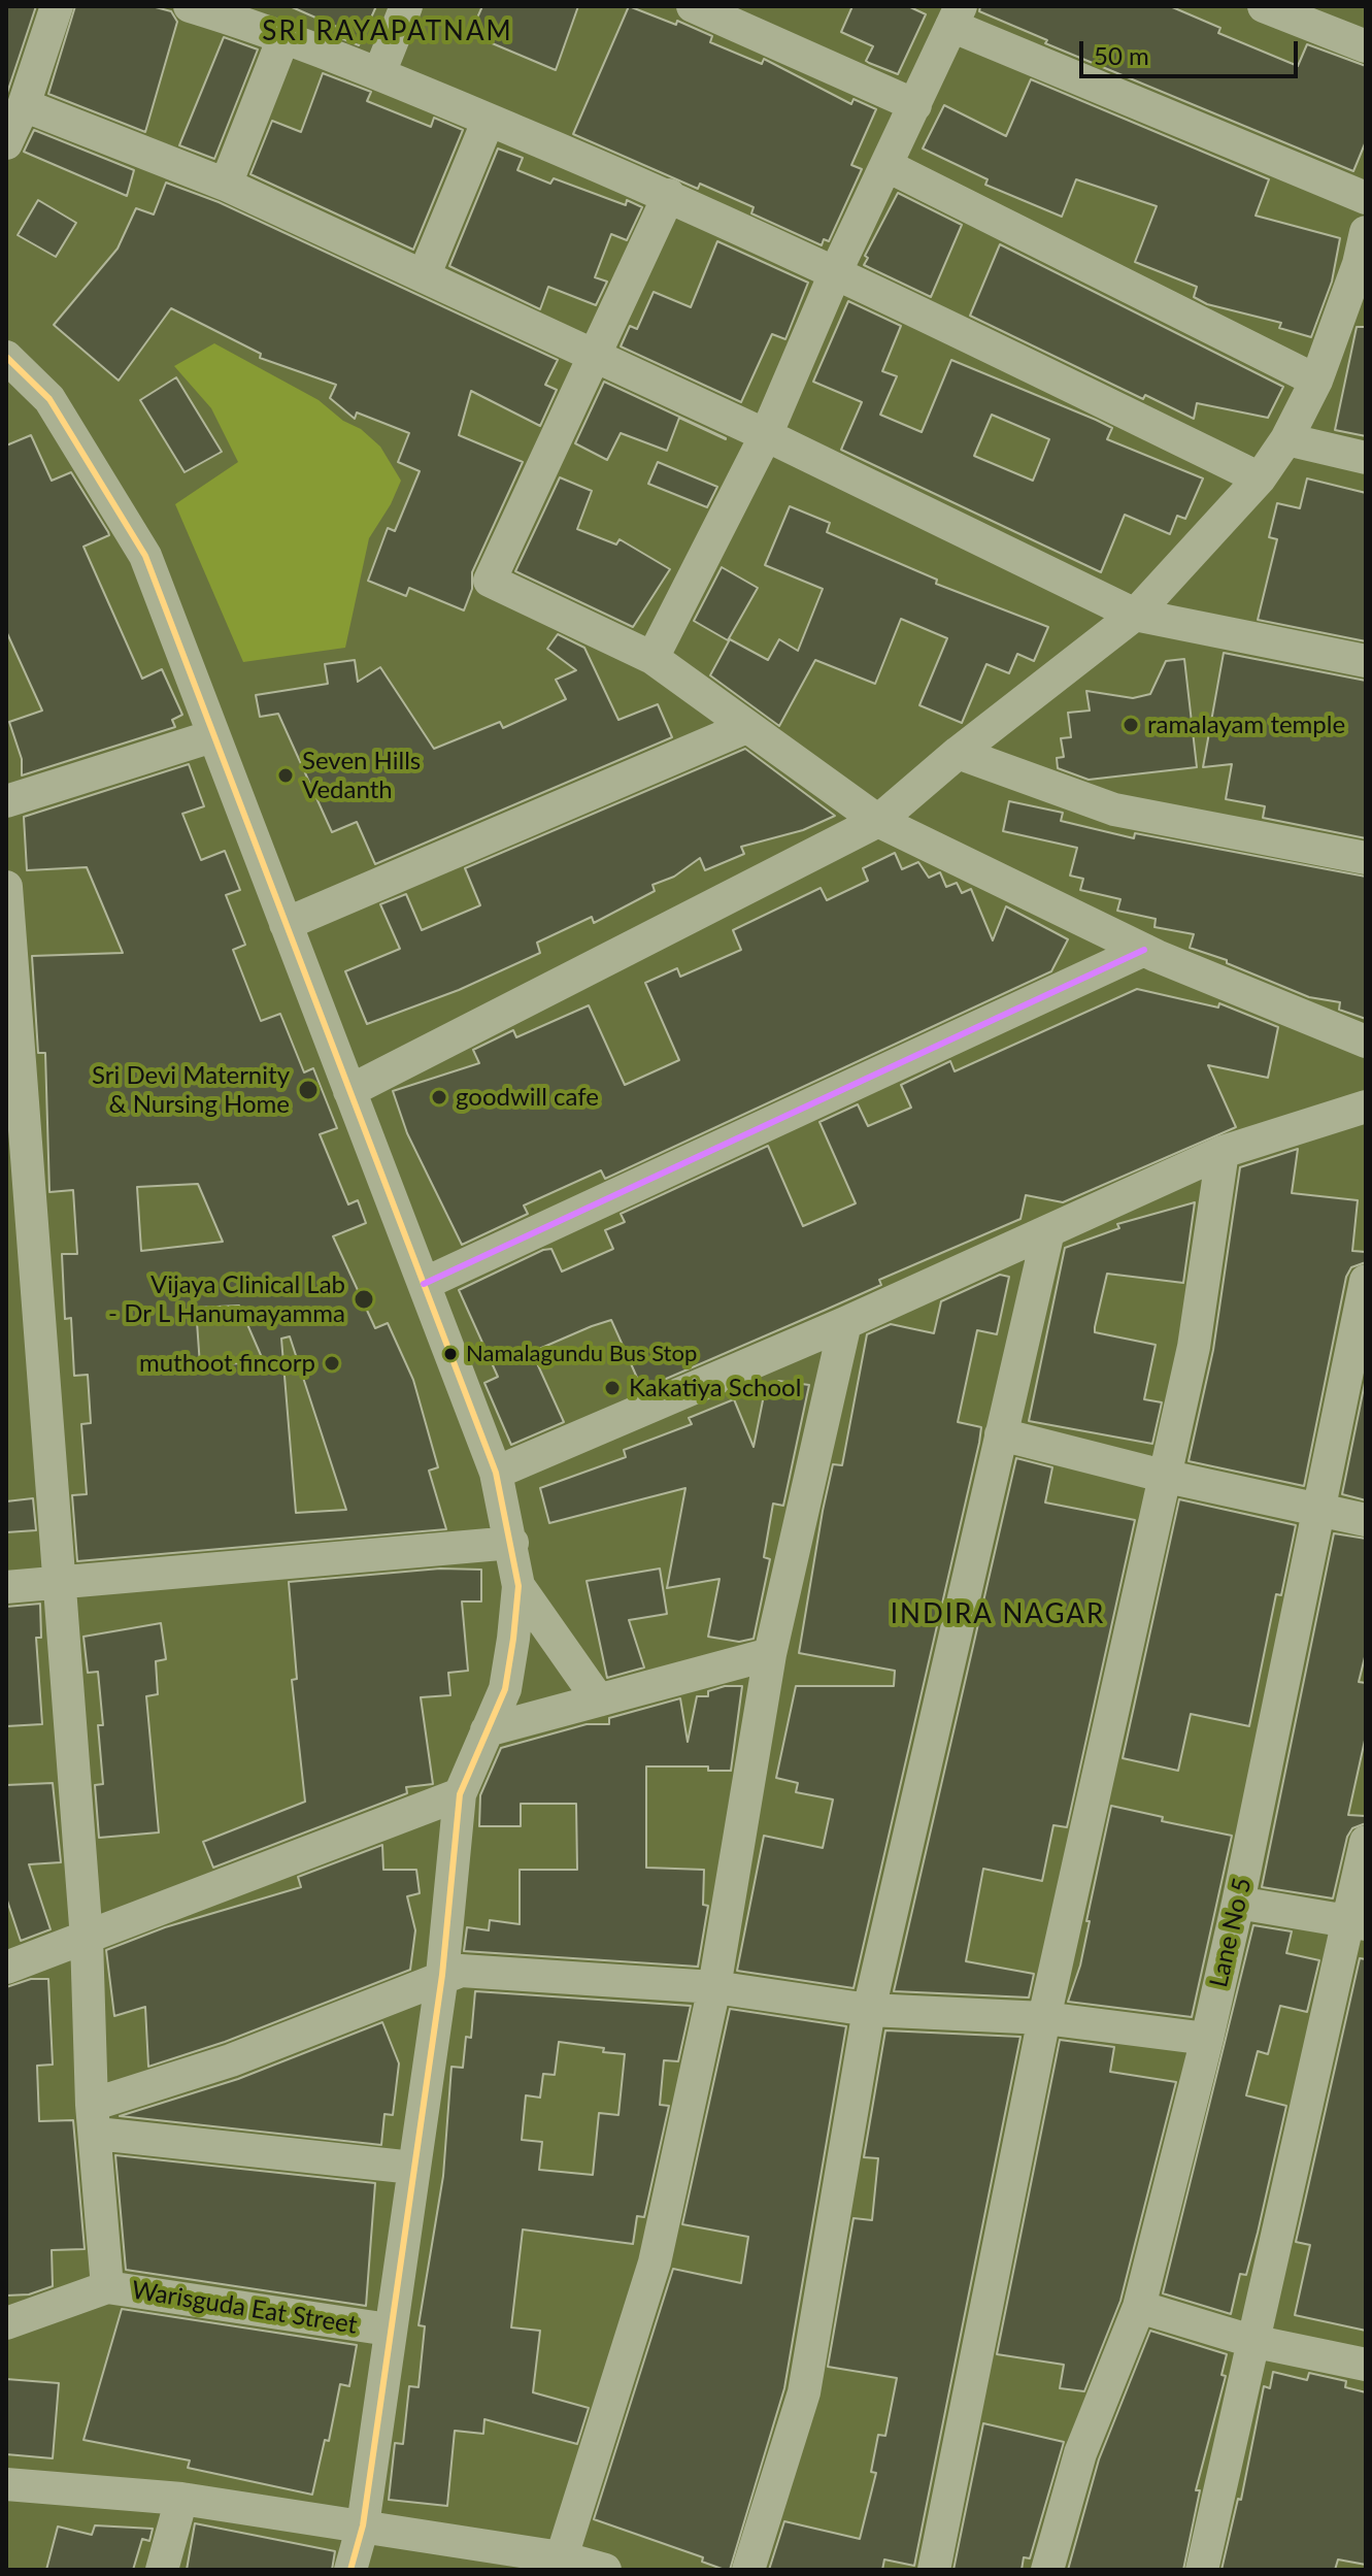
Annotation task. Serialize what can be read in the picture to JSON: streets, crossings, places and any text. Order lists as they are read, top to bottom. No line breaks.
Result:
{"streets":{"street":["Lane No 5","Warisguda Eat Street"]},"districts":["SRI RAYAPATNAM","INDIRA NAGAR"],"places":["ramalayam temple","Seven Hills Vedanth","Sri Devi Maternity & Nursing Home","goodwill cafe","Vijaya Clinical Lab - Dr L Hanumayamma","Namalagundu Bus Stop","muthoot fincorp","Kakatiya School"],"scale_bar":"50 m"}
